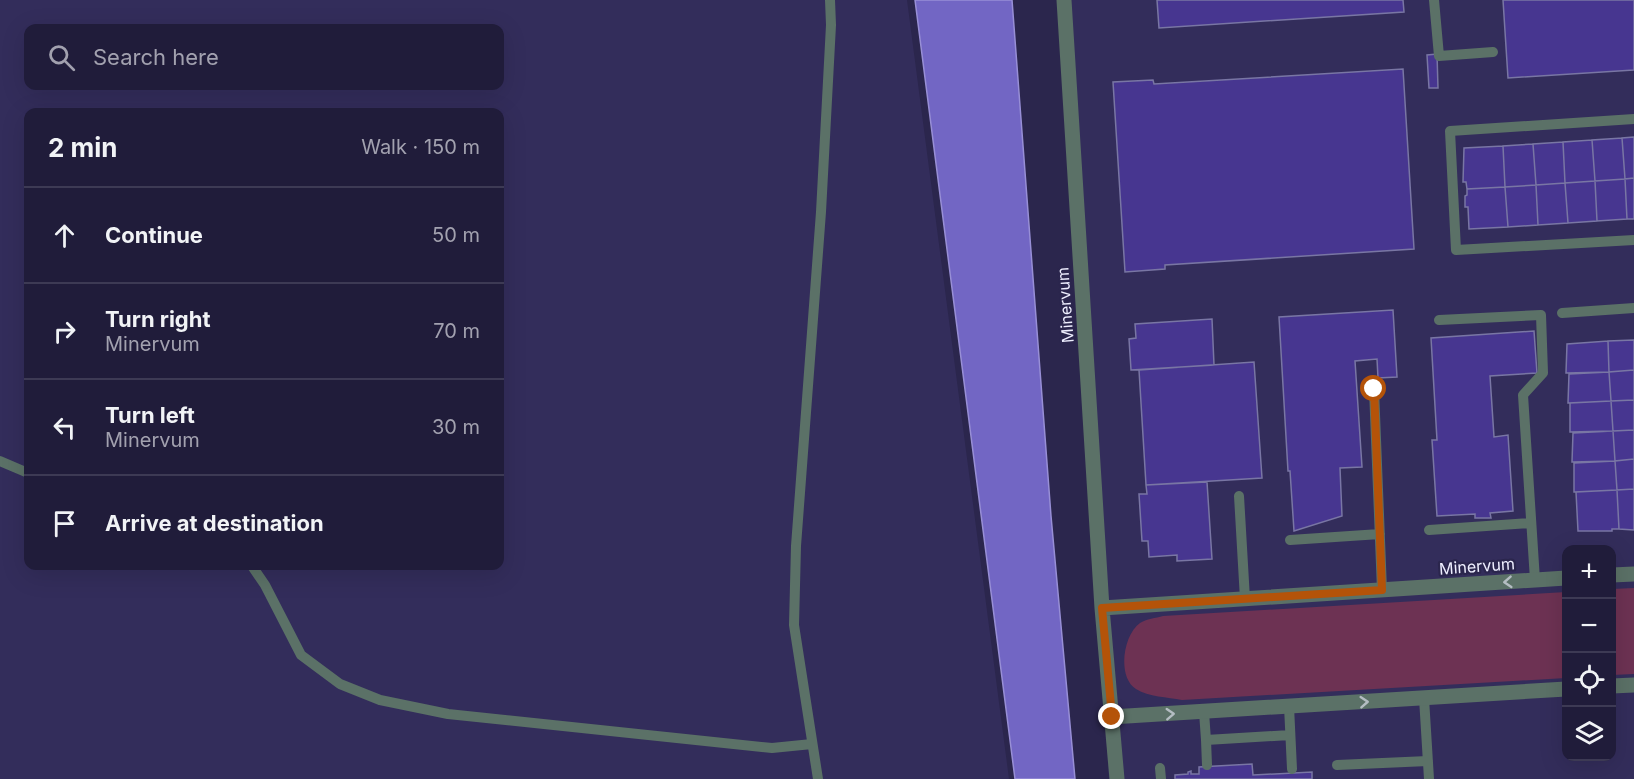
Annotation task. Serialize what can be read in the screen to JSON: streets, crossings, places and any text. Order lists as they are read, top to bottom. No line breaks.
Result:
{"streets":{"street":["Minervum"]},"page":{"search":"Search here","heading":["2 min","Walk · 150 m"],"list":[["Continue","50 m"],["Turn right","Minervum","70 m"],["Turn left","Minervum","30 m"],"Arrive at destination"],"map_buttons":["+","−"]}}
